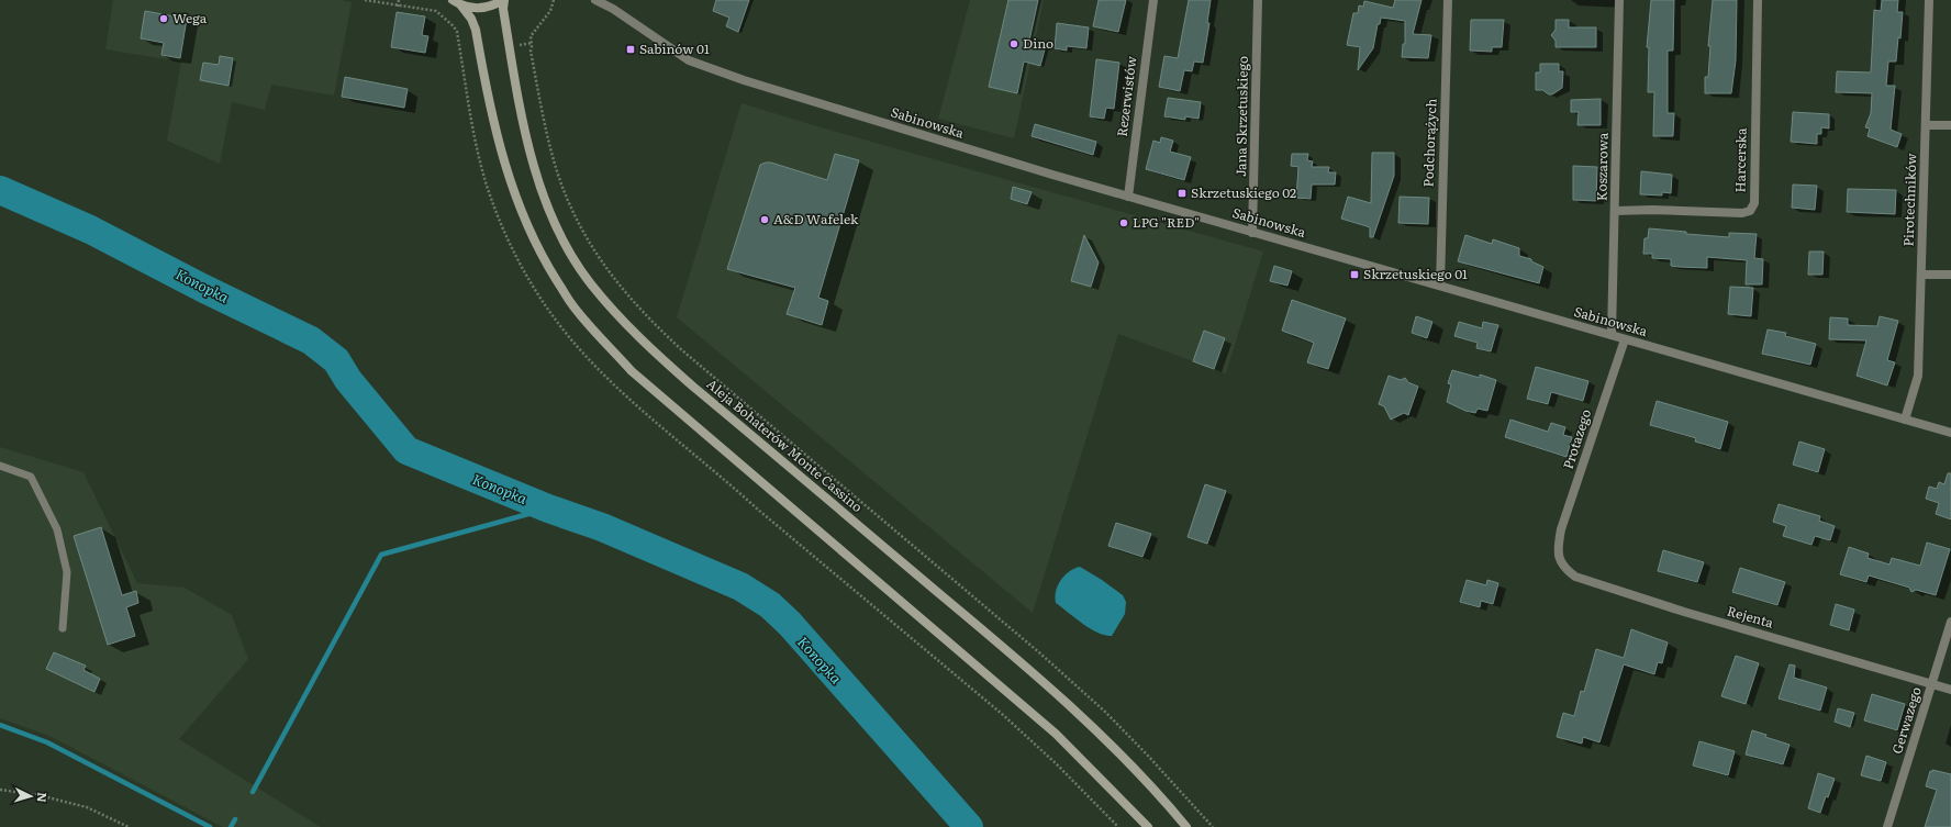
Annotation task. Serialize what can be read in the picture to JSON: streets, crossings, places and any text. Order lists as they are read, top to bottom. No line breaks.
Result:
{"streets":{"main road":["Aleja Bohaterów Monte Cassino"],"street":["Rezerwistów","Jana Skrzetuskiego","Sabinowska","Podchorążych","Harcerska","Koszarowa","Pirotechników","Protazego","Rejenta","Gerwazego"]},"crossings":[["Rezerwistów","Sabinowska"],["Jana Skrzetuskiego","Sabinowska"],["Sabinowska","Podchorążych"],["Sabinowska","Koszarowa"],["Sabinowska","Pirotechników"],["Sabinowska","Protazego"],["Harcerska","Koszarowa"],["Protazego","Rejenta"],["Rejenta","Gerwazego"]],"water":["Konopka"],"places":{"other":["Wega","Dino","A&D Wafelek","LPG \"RED\""],"transit":["Sabinów 01","Skrzetuskiego 02","Skrzetuskiego 01"]},"north":"right"}
